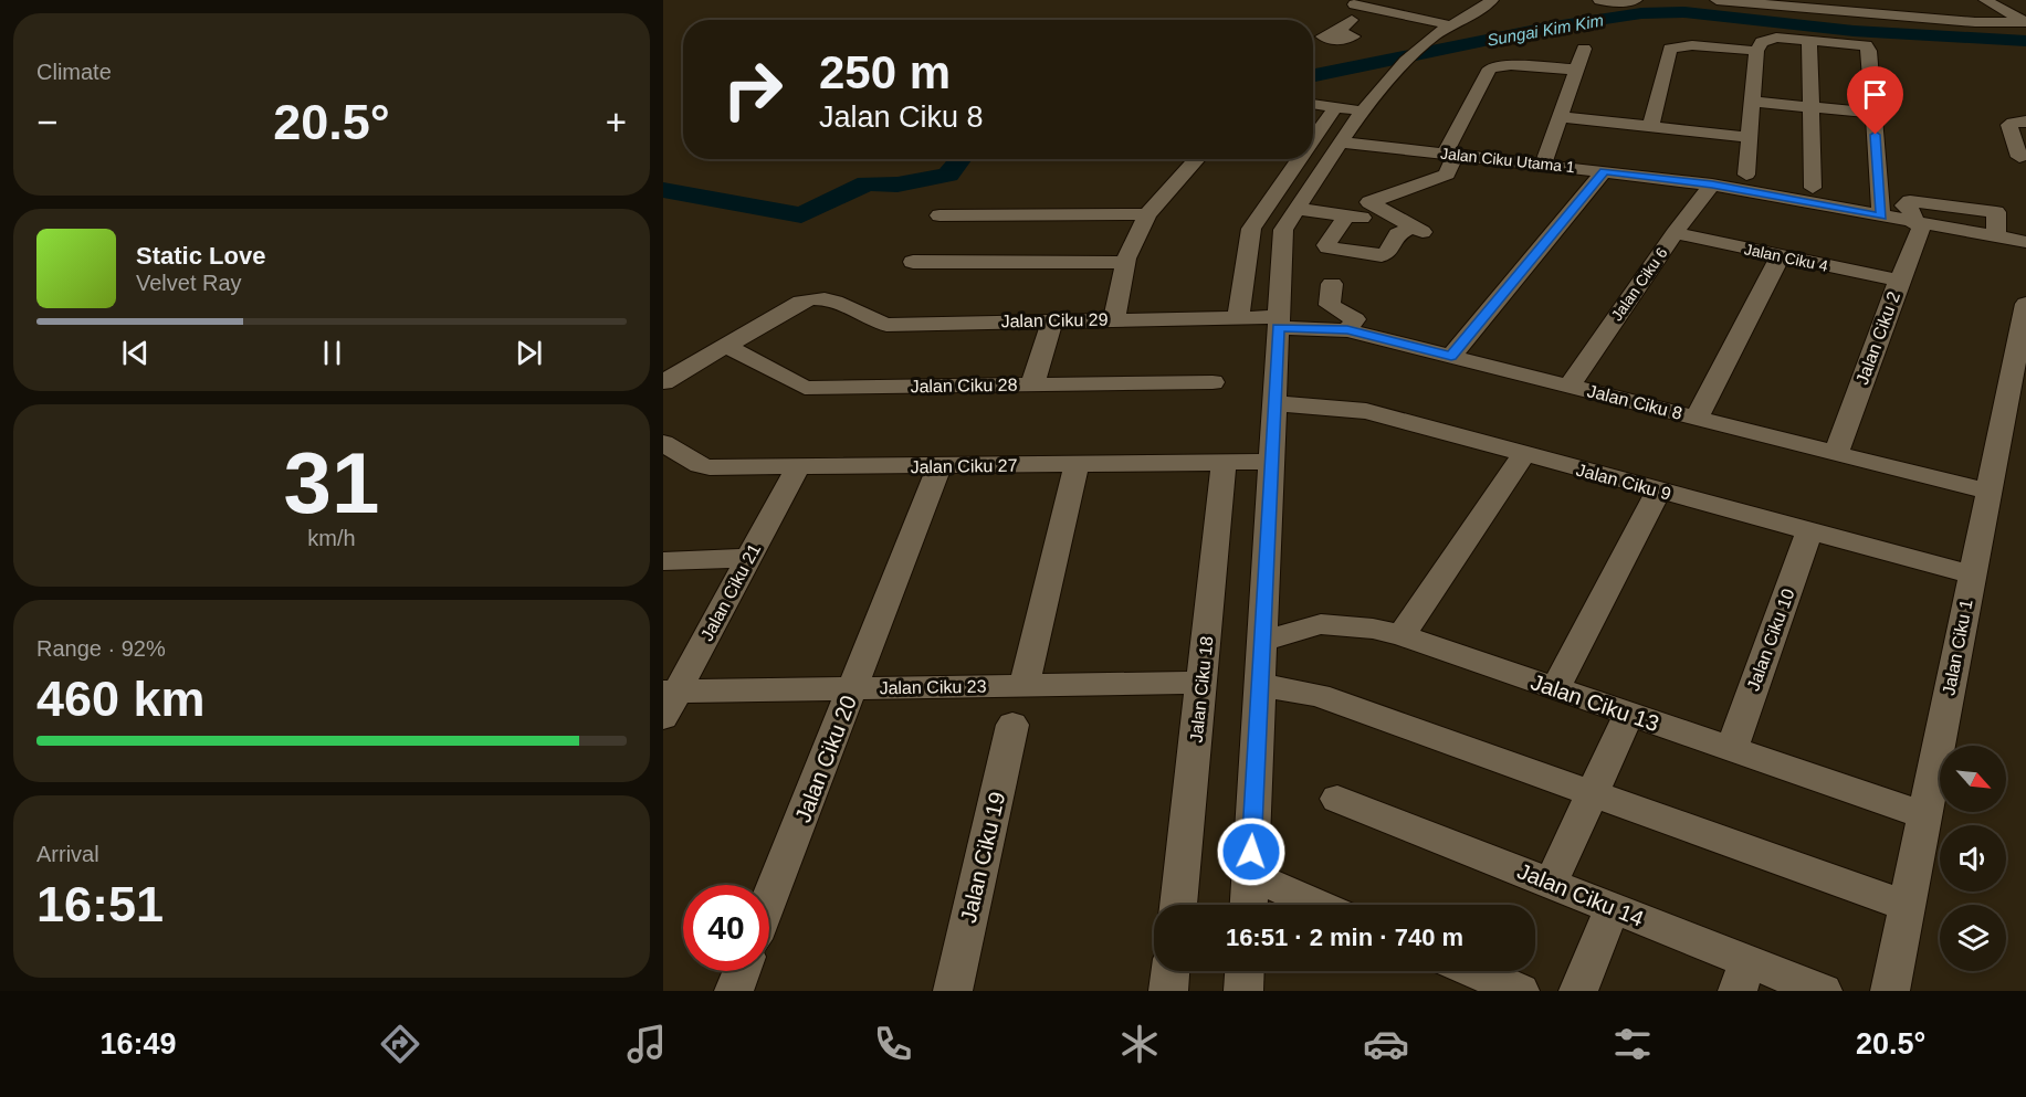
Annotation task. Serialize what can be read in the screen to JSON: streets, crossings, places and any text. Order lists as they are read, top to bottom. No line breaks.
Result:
{"streets":{"street":["Jalan Ciku Utama 1","Jalan Ciku 4","Jalan Ciku 6","Jalan Ciku 29","Jalan Ciku 2","Jalan Ciku 28","Jalan Ciku 8","Jalan Ciku 27","Jalan Ciku 9","Jalan Ciku 21","Jalan Ciku 10","Jalan Ciku 1","Jalan Ciku 23","Jalan Ciku 18","Jalan Ciku 13","Jalan Ciku 20","Jalan Ciku 19","Jalan Ciku 14"]},"crossings":[["Jalan Ciku Utama 1","Jalan Ciku 6"],["Jalan Ciku Utama 1","Jalan Ciku 2"],["Jalan Ciku 4","Jalan Ciku 6"],["Jalan Ciku 4","Jalan Ciku 2"],["Jalan Ciku 6","Jalan Ciku 8"],["Jalan Ciku 29","Jalan Ciku 28"],["Jalan Ciku 29","Jalan Ciku 8"],["Jalan Ciku 2","Jalan Ciku 8"],["Jalan Ciku 8","Jalan Ciku 1"],["Jalan Ciku 27","Jalan Ciku 21"],["Jalan Ciku 27","Jalan Ciku 18"],["Jalan Ciku 27","Jalan Ciku 20"],["Jalan Ciku 9","Jalan Ciku 10"],["Jalan Ciku 9","Jalan Ciku 1"],["Jalan Ciku 21","Jalan Ciku 23"],["Jalan Ciku 10","Jalan Ciku 13"],["Jalan Ciku 1","Jalan Ciku 13"],["Jalan Ciku 23","Jalan Ciku 18"],["Jalan Ciku 23","Jalan Ciku 20"]],"water":["Sungai Kim Kim"],"north":"bottom right","page":{"tile":["Climate",["31","km/h"],["Range · 92%","460 km"],["Arrival","16:51"]],"turn":["250 m","Jalan Ciku 8"],"heat":["−","20.5°","+"],"song":["Static Love","Velvet Ray"],"limit":"40","trip":"16:51 · 2 min · 740 m","tabs":["16:49","20.5°"]}}
